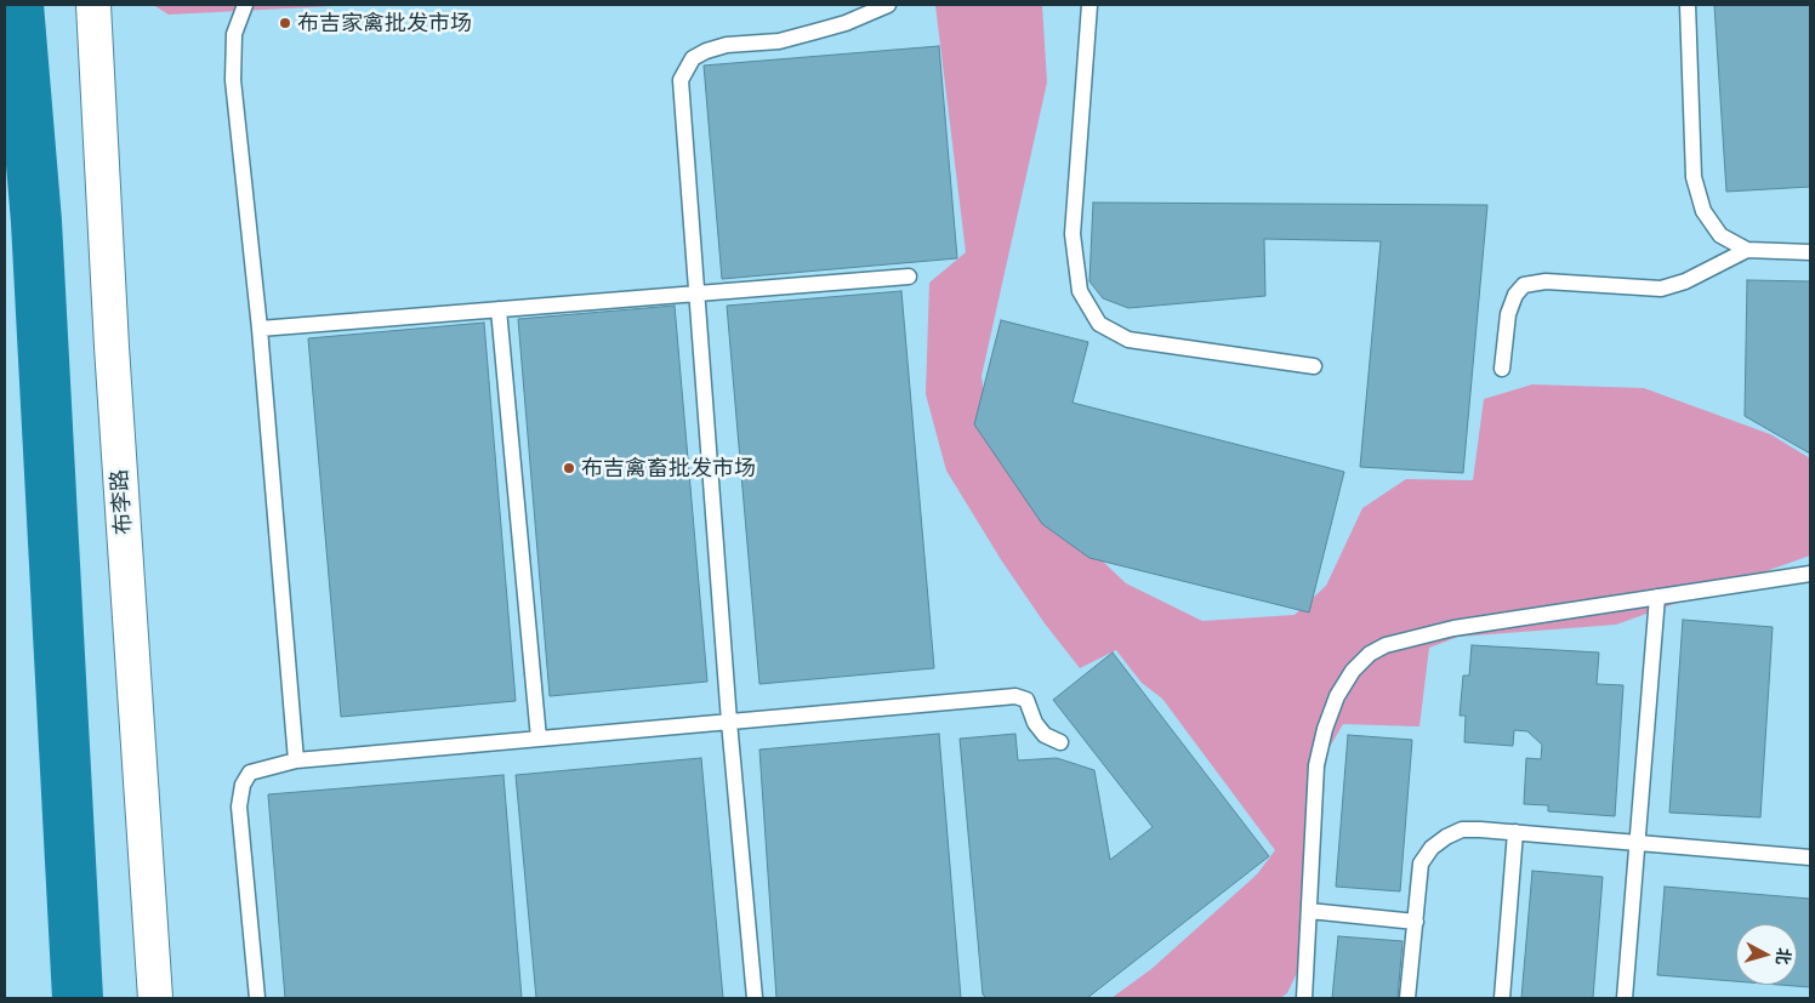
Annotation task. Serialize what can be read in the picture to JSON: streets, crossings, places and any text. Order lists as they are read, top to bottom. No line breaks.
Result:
{"streets":{"main road":["布李路"]},"places":["布吉家禽批发市场","布吉禽畜批发市场"],"north":"right"}
